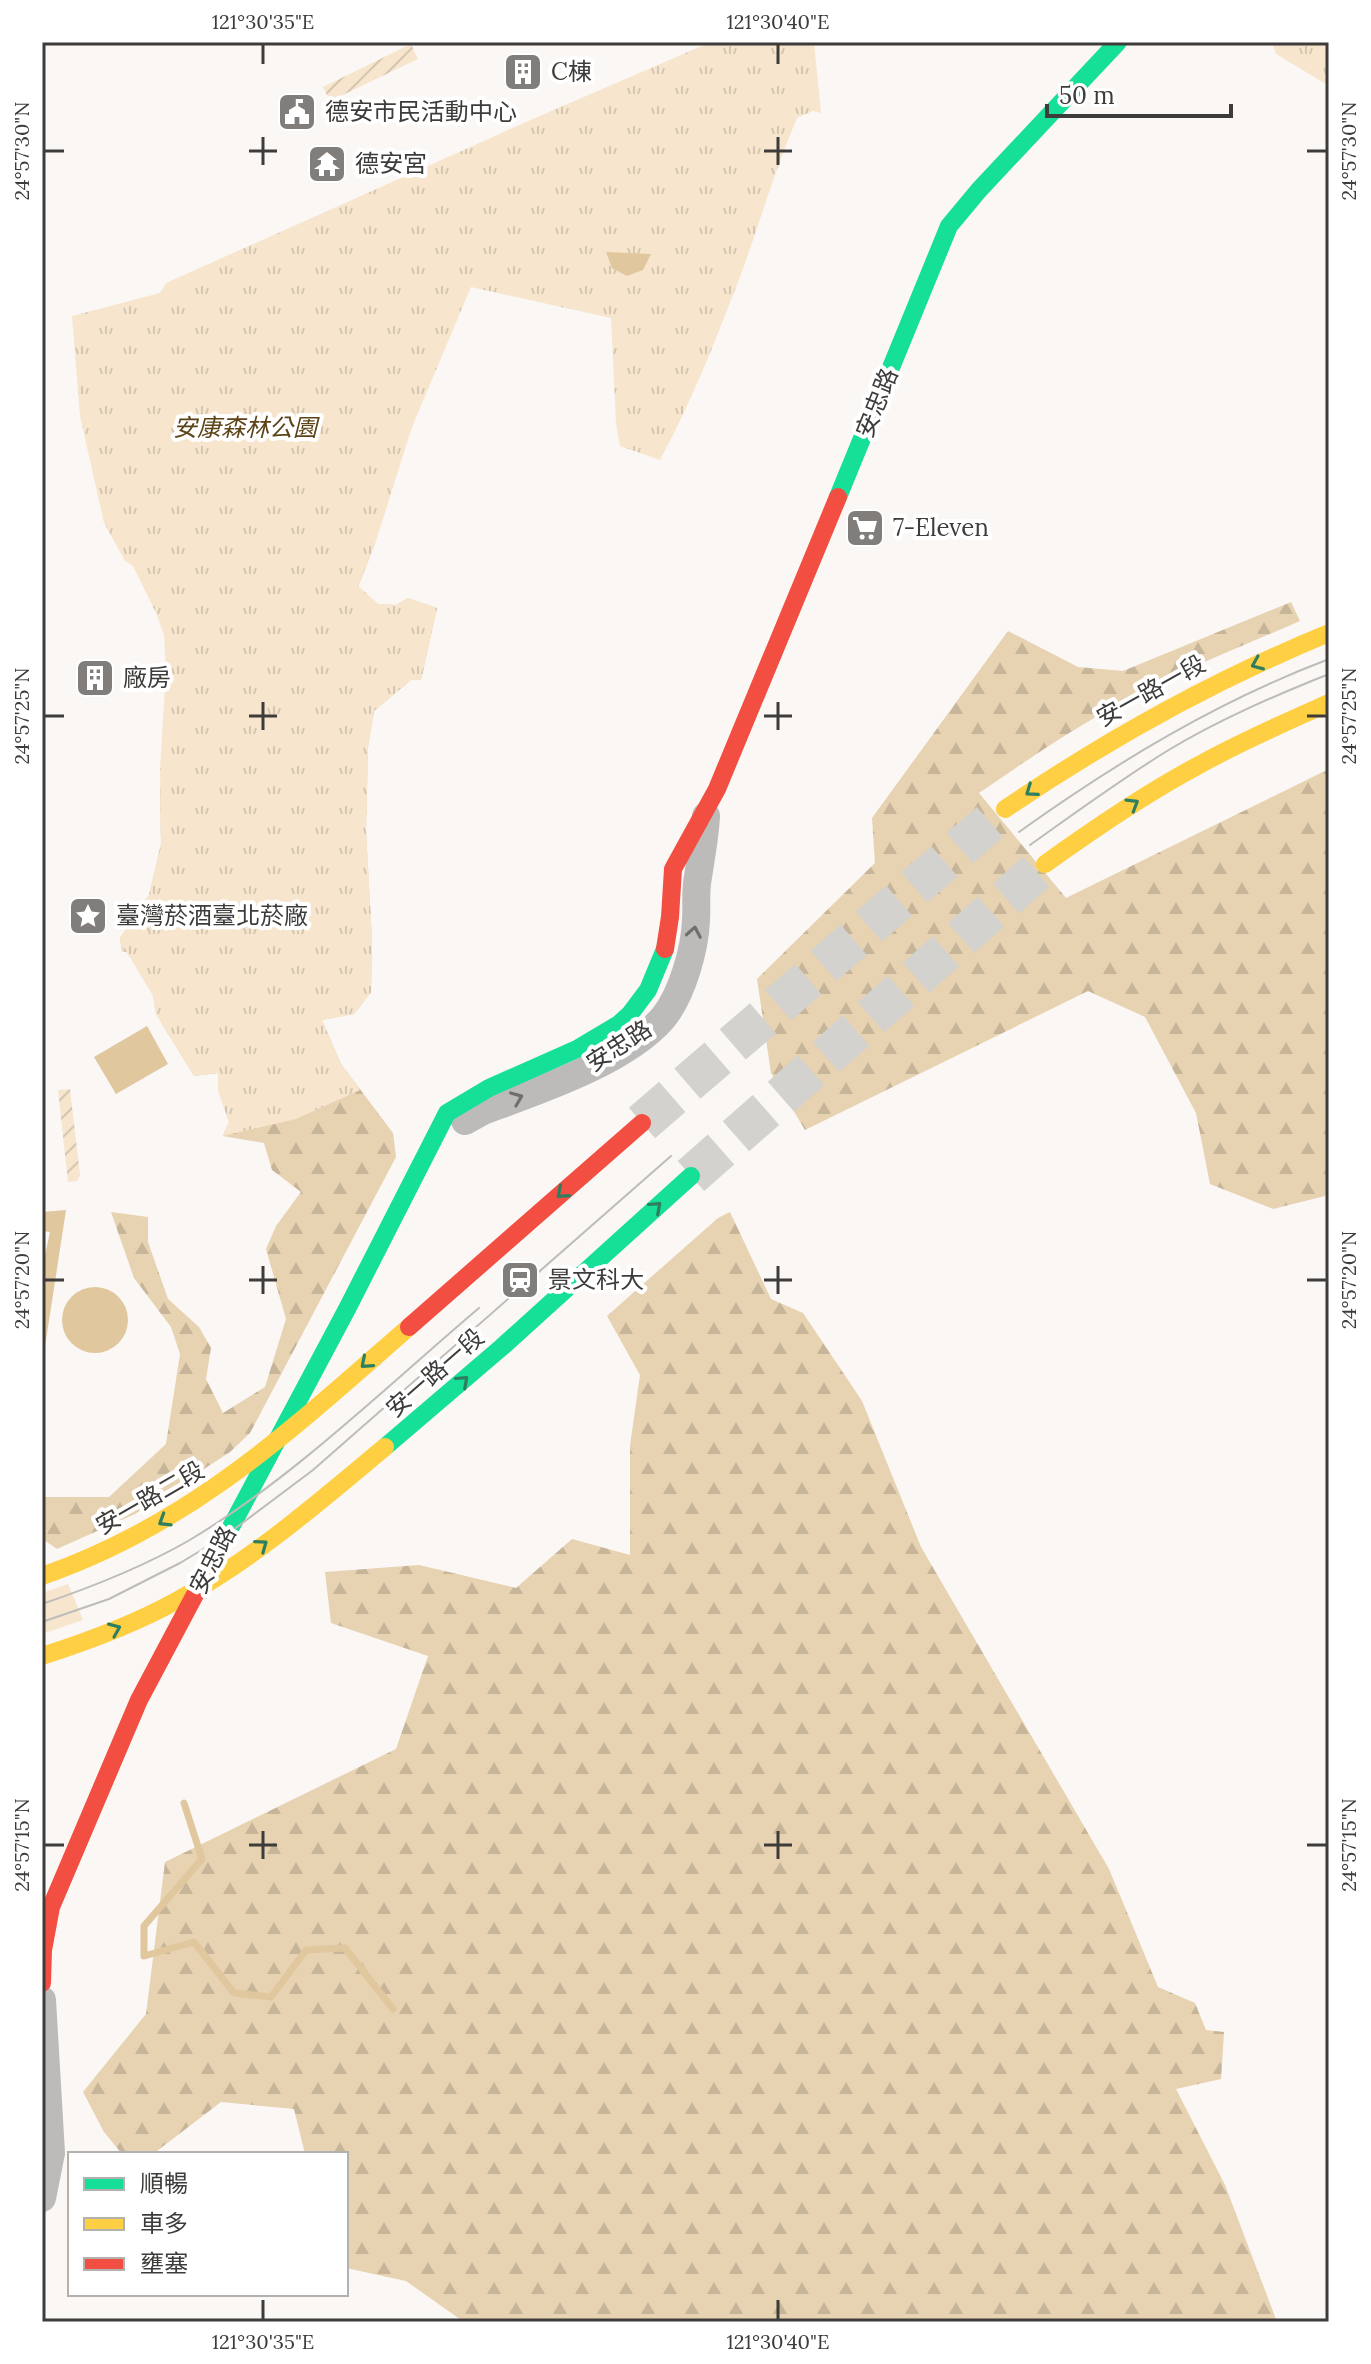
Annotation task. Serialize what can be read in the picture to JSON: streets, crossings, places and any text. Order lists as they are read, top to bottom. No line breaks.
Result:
{"streets":{"street":["安忠路","安一路一段","安一路二段"]},"crossings":[["安忠路","安一路一段"],["安忠路","安一路二段"]],"parks":["安康森林公園"],"places":{"building":["C棟","廠房"],"public building":["德安市民活動中心"],"temple":["德安宮"],"supermarket":["7-Eleven"],"place":["臺灣菸酒臺北菸廠"],"station":["景文科大"]},"legend":["順暢","車多","壅塞"],"scale_bar":"50 m","coordinates":["121°30'35\"E","121°30'40\"E","24°57'30\"N","24°57'25\"N","24°57'20\"N","24°57'15\"N"]}
